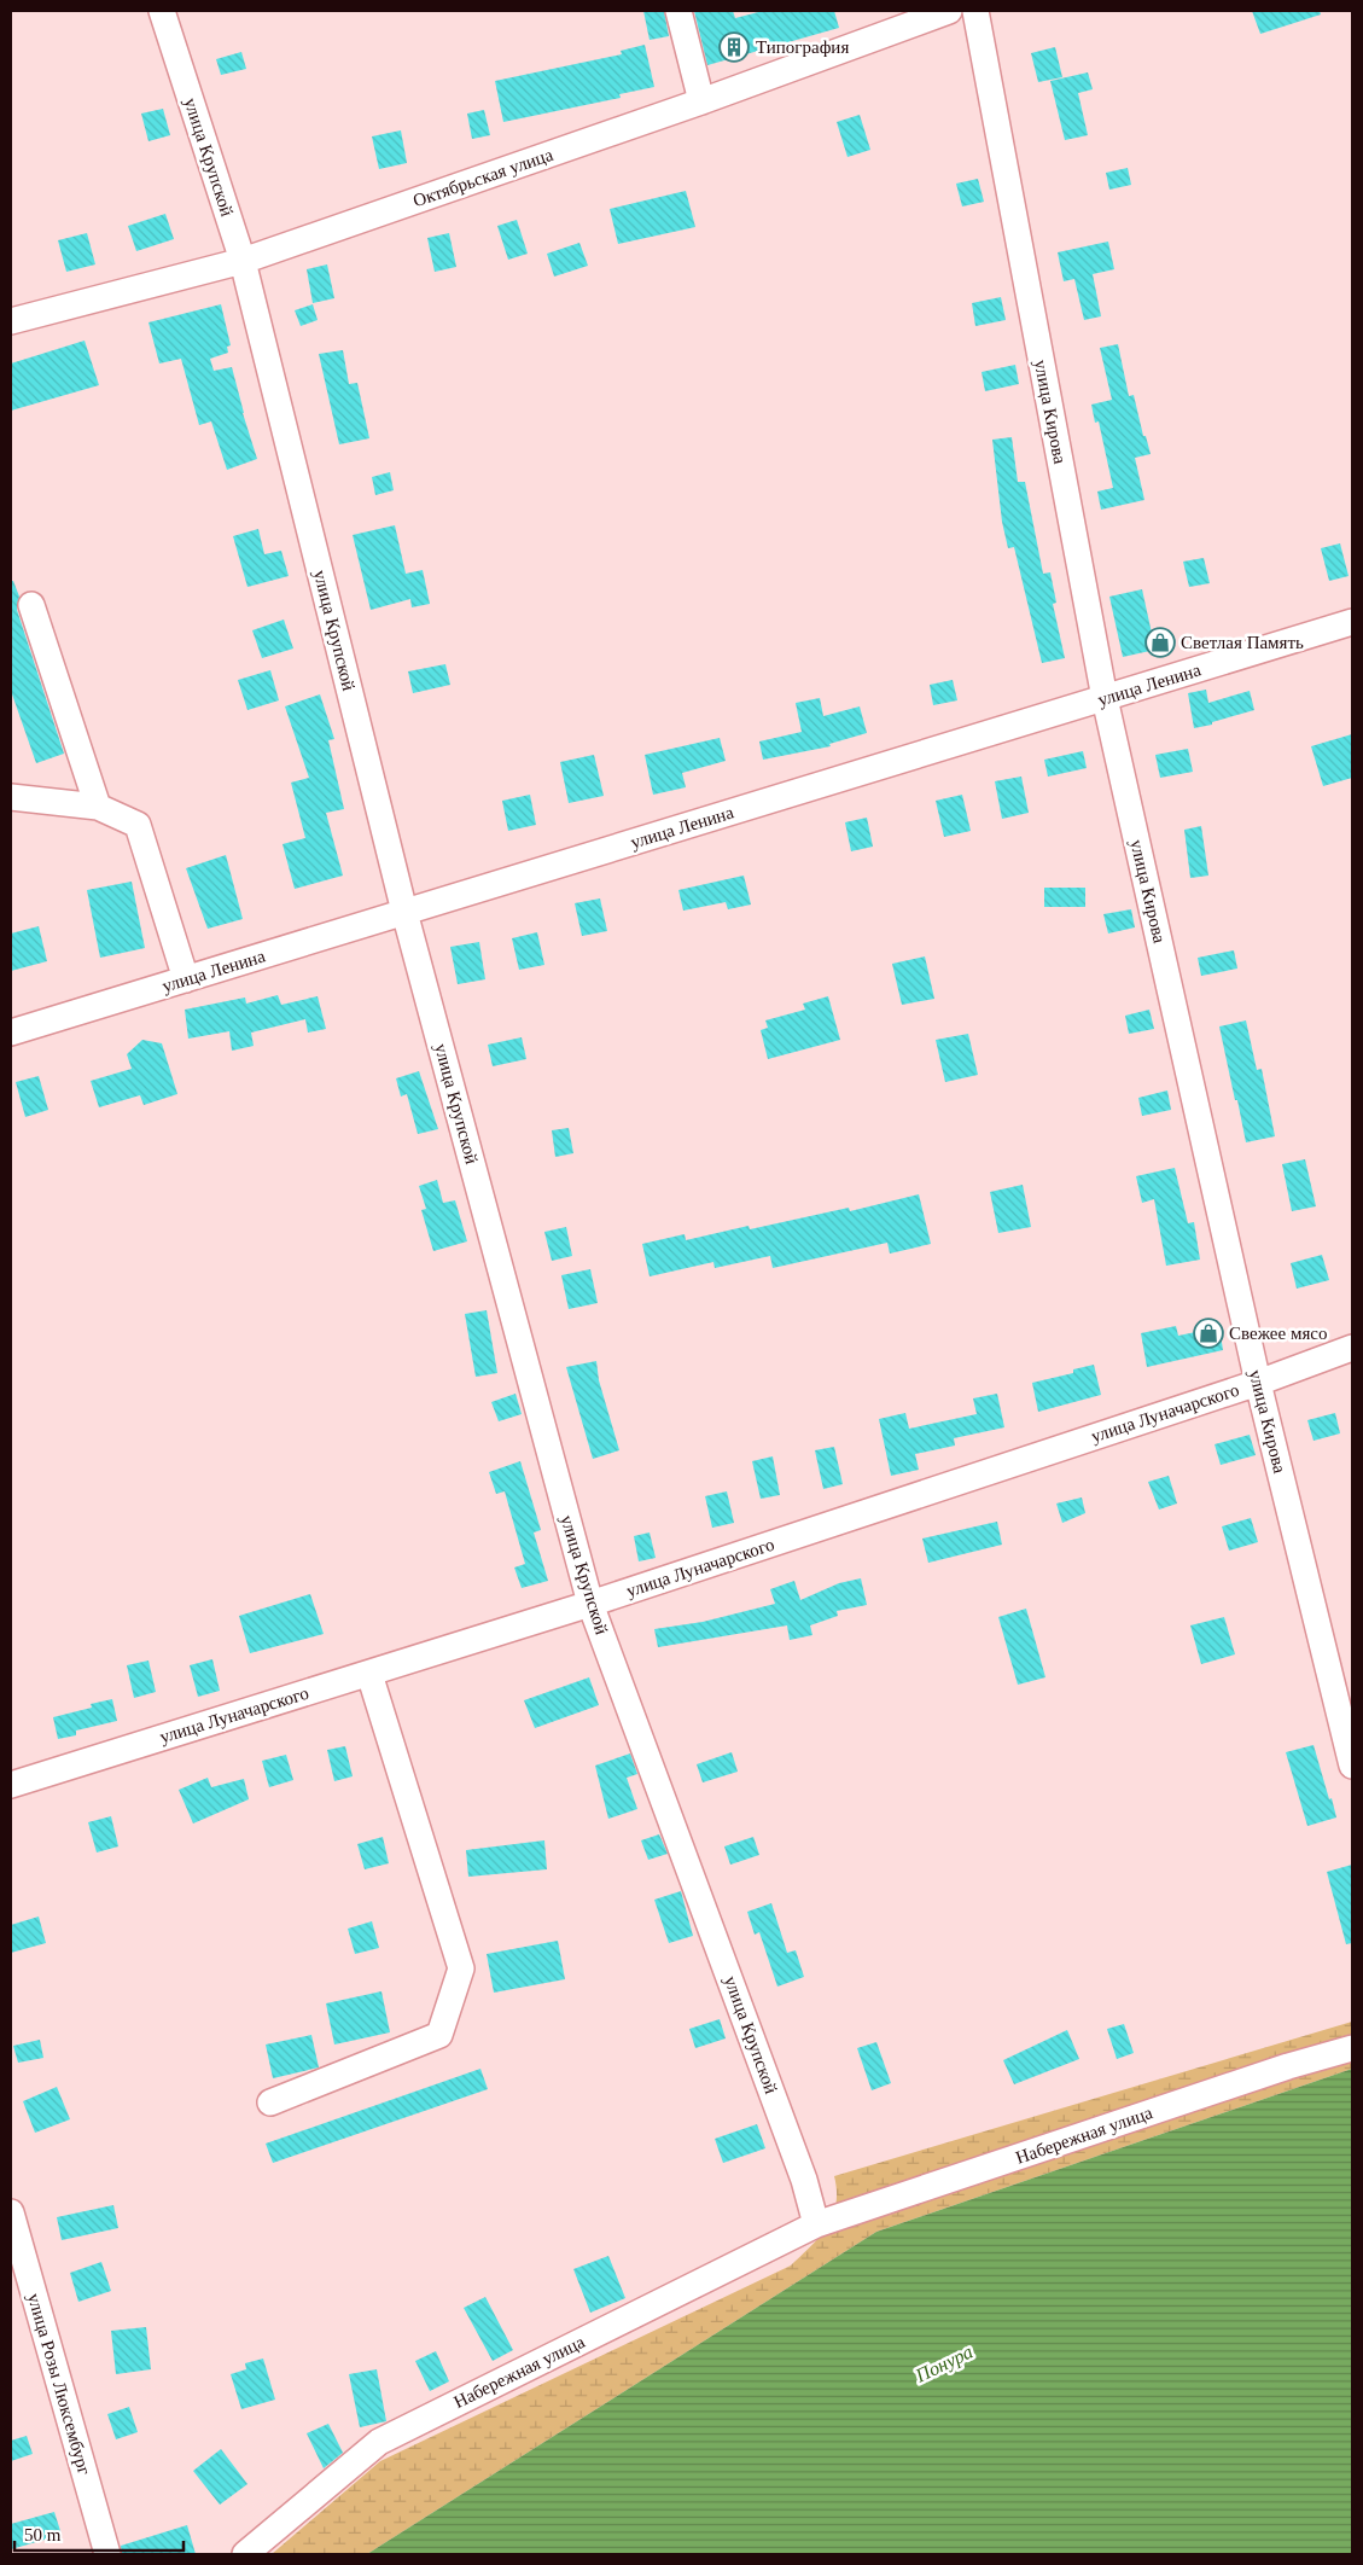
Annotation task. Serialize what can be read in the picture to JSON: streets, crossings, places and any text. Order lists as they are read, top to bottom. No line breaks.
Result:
{"streets":{"street":["улица Крупской","Октябрьская улица","улица Кирова","улица Ленина","улица Луначарского","Набережная улица","улица Розы Люксембург"]},"crossings":[["улица Крупской","Октябрьская улица"],["улица Крупской","улица Ленина"],["улица Крупской","улица Луначарского"],["улица Крупской","Набережная улица"],["улица Кирова","улица Ленина"],["улица Кирова","улица Луначарского"]],"water":["Понура"],"places":{"building":["Типография"],"shop":["Светлая Память","Свежее мясо"]},"scale_bar":"50 m"}
